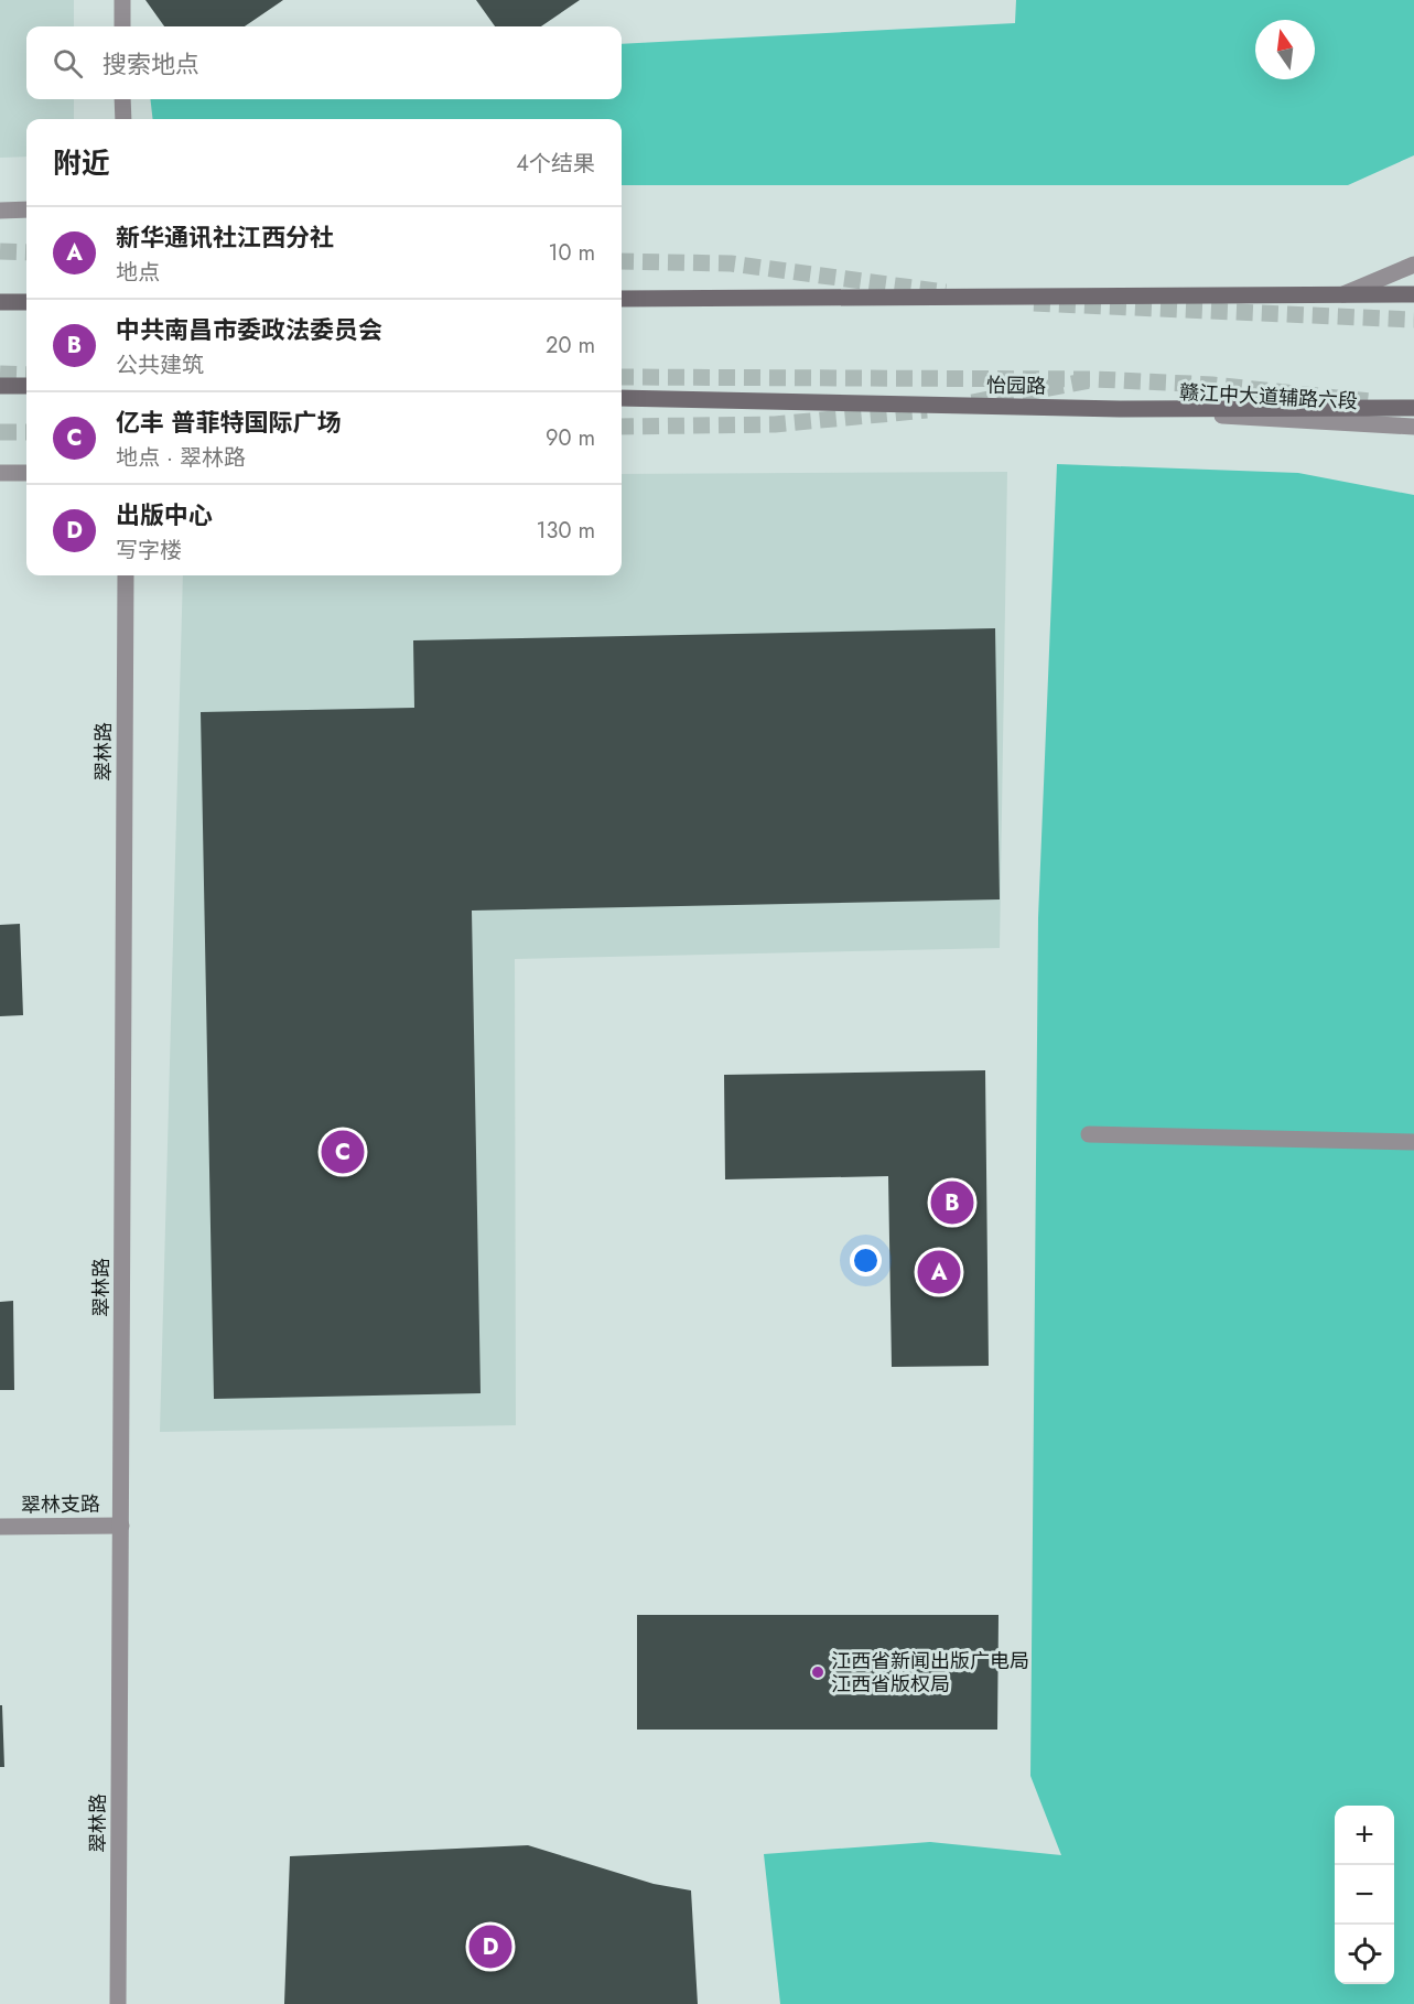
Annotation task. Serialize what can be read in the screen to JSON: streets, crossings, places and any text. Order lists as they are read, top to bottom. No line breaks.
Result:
{"streets":{"main road":["怡园路"],"street":["赣江中大道辅路六段","翠林路","翠林支路"]},"crossings":[["怡园路","赣江中大道辅路六段"],["翠林路","翠林支路"]],"places":["江西省新闻出版广电局 江西省版权局"],"north":"top","page":{"search":"搜索地点","heading":["附近","4个结果"],"list":[{"mark":"A","name":"新华通讯社江西分社","note":"地点","value":"10 m"},{"mark":"B","name":"中共南昌市委政法委员会","note":"公共建筑","value":"20 m"},{"mark":"C","name":"亿丰 普菲特国际广场","note":"地点 · 翠林路","value":"90 m"},{"mark":"D","name":"出版中心","note":"写字楼","value":"130 m"}],"pins":["C","B","A","D"],"map_buttons":["+","−"]}}
